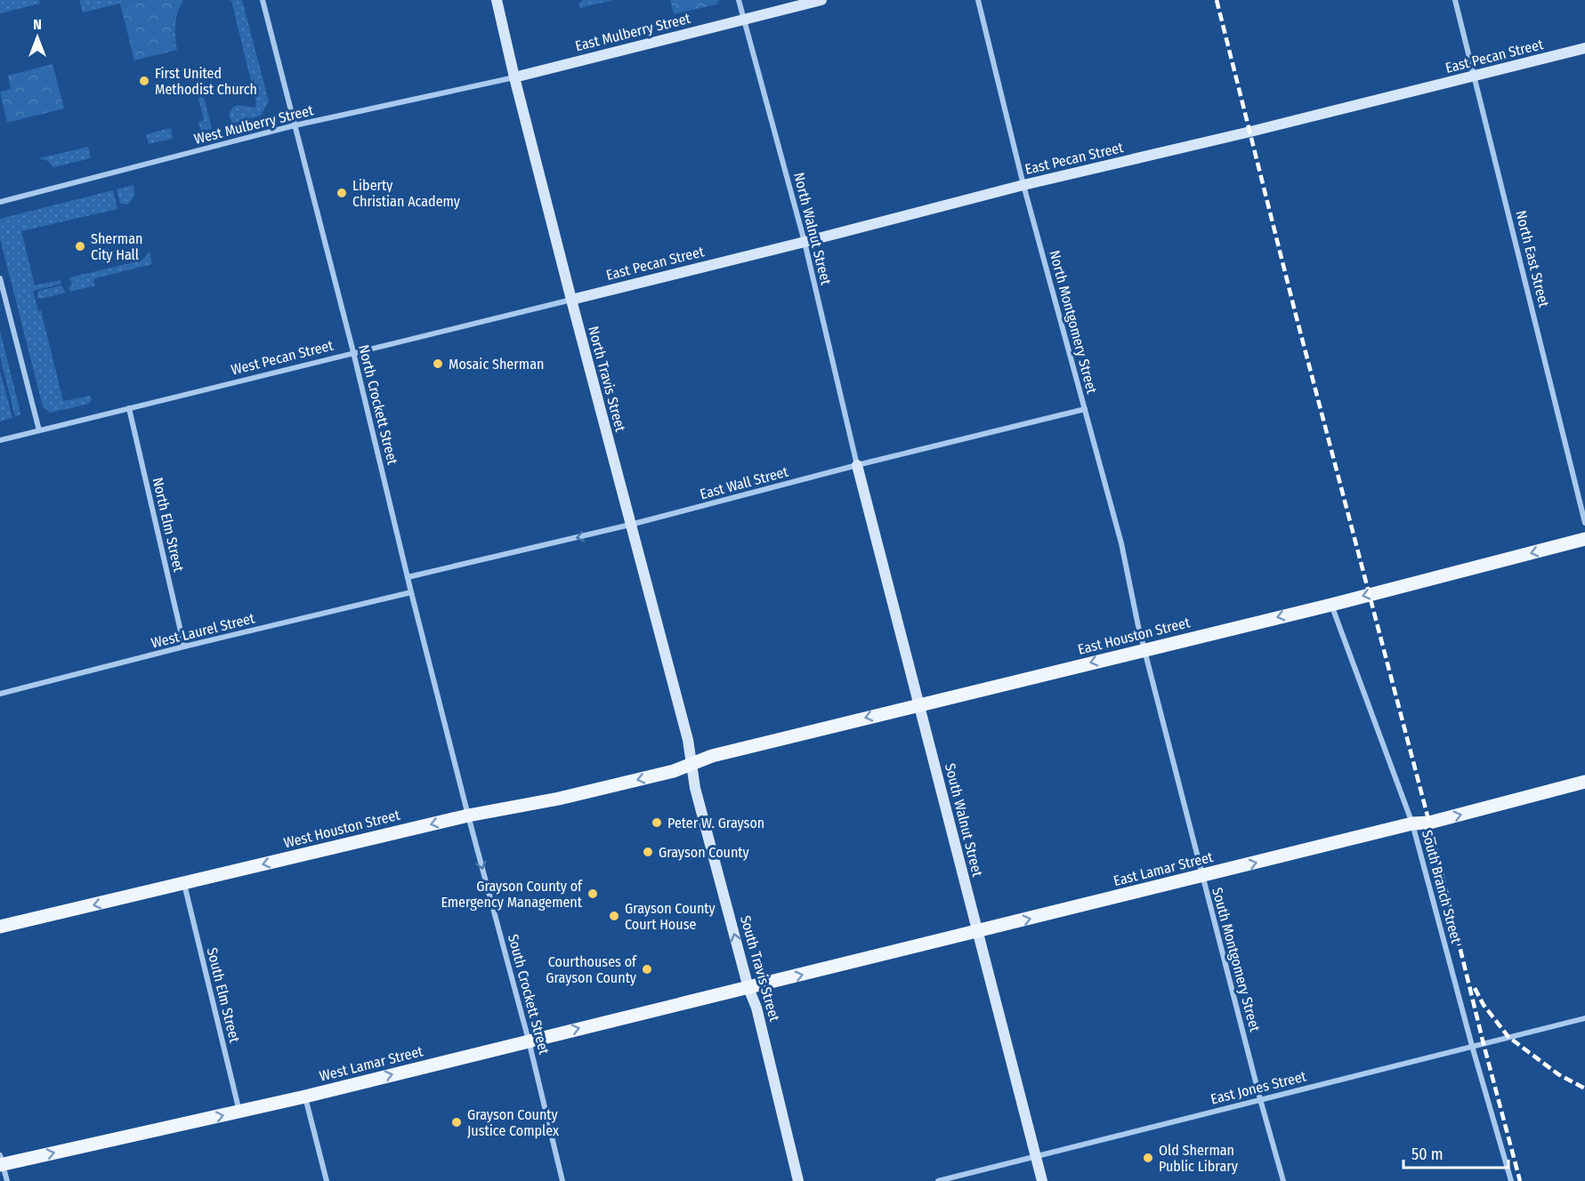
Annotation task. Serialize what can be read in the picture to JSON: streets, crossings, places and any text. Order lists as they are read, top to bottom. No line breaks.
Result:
{"streets":{"main road":["East Houston Street","West Houston Street","East Lamar Street","West Lamar Street"],"street":["East Mulberry Street","East Pecan Street","West Mulberry Street","North Walnut Street","North East Street","North Montgomery Street","West Pecan Street","North Travis Street","North Crockett Street","East Wall Street","North Elm Street","West Laurel Street","South Walnut Street","South Branch Street","South Montgomery Street","South Travis Street","South Crockett Street","South Elm Street","East Jones Street"]},"crossings":[["East Mulberry Street","West Mulberry Street"],["East Mulberry Street","North Walnut Street"],["East Mulberry Street","North Travis Street"],["East Pecan Street","North Walnut Street"],["East Pecan Street","North East Street"],["East Pecan Street","North Montgomery Street"],["East Pecan Street","West Pecan Street"],["East Pecan Street","North Travis Street"],["West Mulberry Street","North Travis Street"],["West Mulberry Street","North Crockett Street"],["North Walnut Street","East Wall Street"],["North Walnut Street","South Walnut Street"],["North Montgomery Street","East Wall Street"],["North Montgomery Street","East Houston Street"],["North Montgomery Street","South Montgomery Street"],["West Pecan Street","North Travis Street"],["West Pecan Street","North Crockett Street"],["West Pecan Street","North Elm Street"],["North Travis Street","East Wall Street"],["North Travis Street","East Houston Street"],["North Travis Street","West Houston Street"],["North Travis Street","South Travis Street"],["North Crockett Street","East Wall Street"],["North Crockett Street","West Laurel Street"],["North Crockett Street","West Houston Street"],["North Crockett Street","South Crockett Street"],["East Wall Street","South Walnut Street"],["North Elm Street","West Laurel Street"],["East Houston Street","South Walnut Street"],["East Houston Street","West Houston Street"],["East Houston Street","South Branch Street"],["East Houston Street","South Montgomery Street"],["East Houston Street","South Travis Street"],["South Walnut Street","East Lamar Street"],["South Walnut Street","East Jones Street"],["West Houston Street","South Travis Street"],["West Houston Street","South Crockett Street"],["West Houston Street","South Elm Street"],["East Lamar Street","South Branch Street"],["East Lamar Street","South Montgomery Street"],["East Lamar Street","South Travis Street"],["East Lamar Street","West Lamar Street"],["South Branch Street","East Jones Street"],["South Montgomery Street","East Jones Street"],["South Travis Street","West Lamar Street"],["South Crockett Street","West Lamar Street"],["South Elm Street","West Lamar Street"]],"one_way":["East Houston Street","West Houston Street","East Lamar Street","South Travis Street","South Crockett Street","West Lamar Street"],"places":["First United Methodist Church","Liberty Christian Academy","Sherman City Hall","Mosaic Sherman","Peter W. Grayson","Grayson County","Grayson County of Emergency Management","Grayson County Court House","Courthouses of Grayson County","Grayson County Justice Complex","Old Sherman Public Library"],"scale_bar":"50 m","north":"top"}
